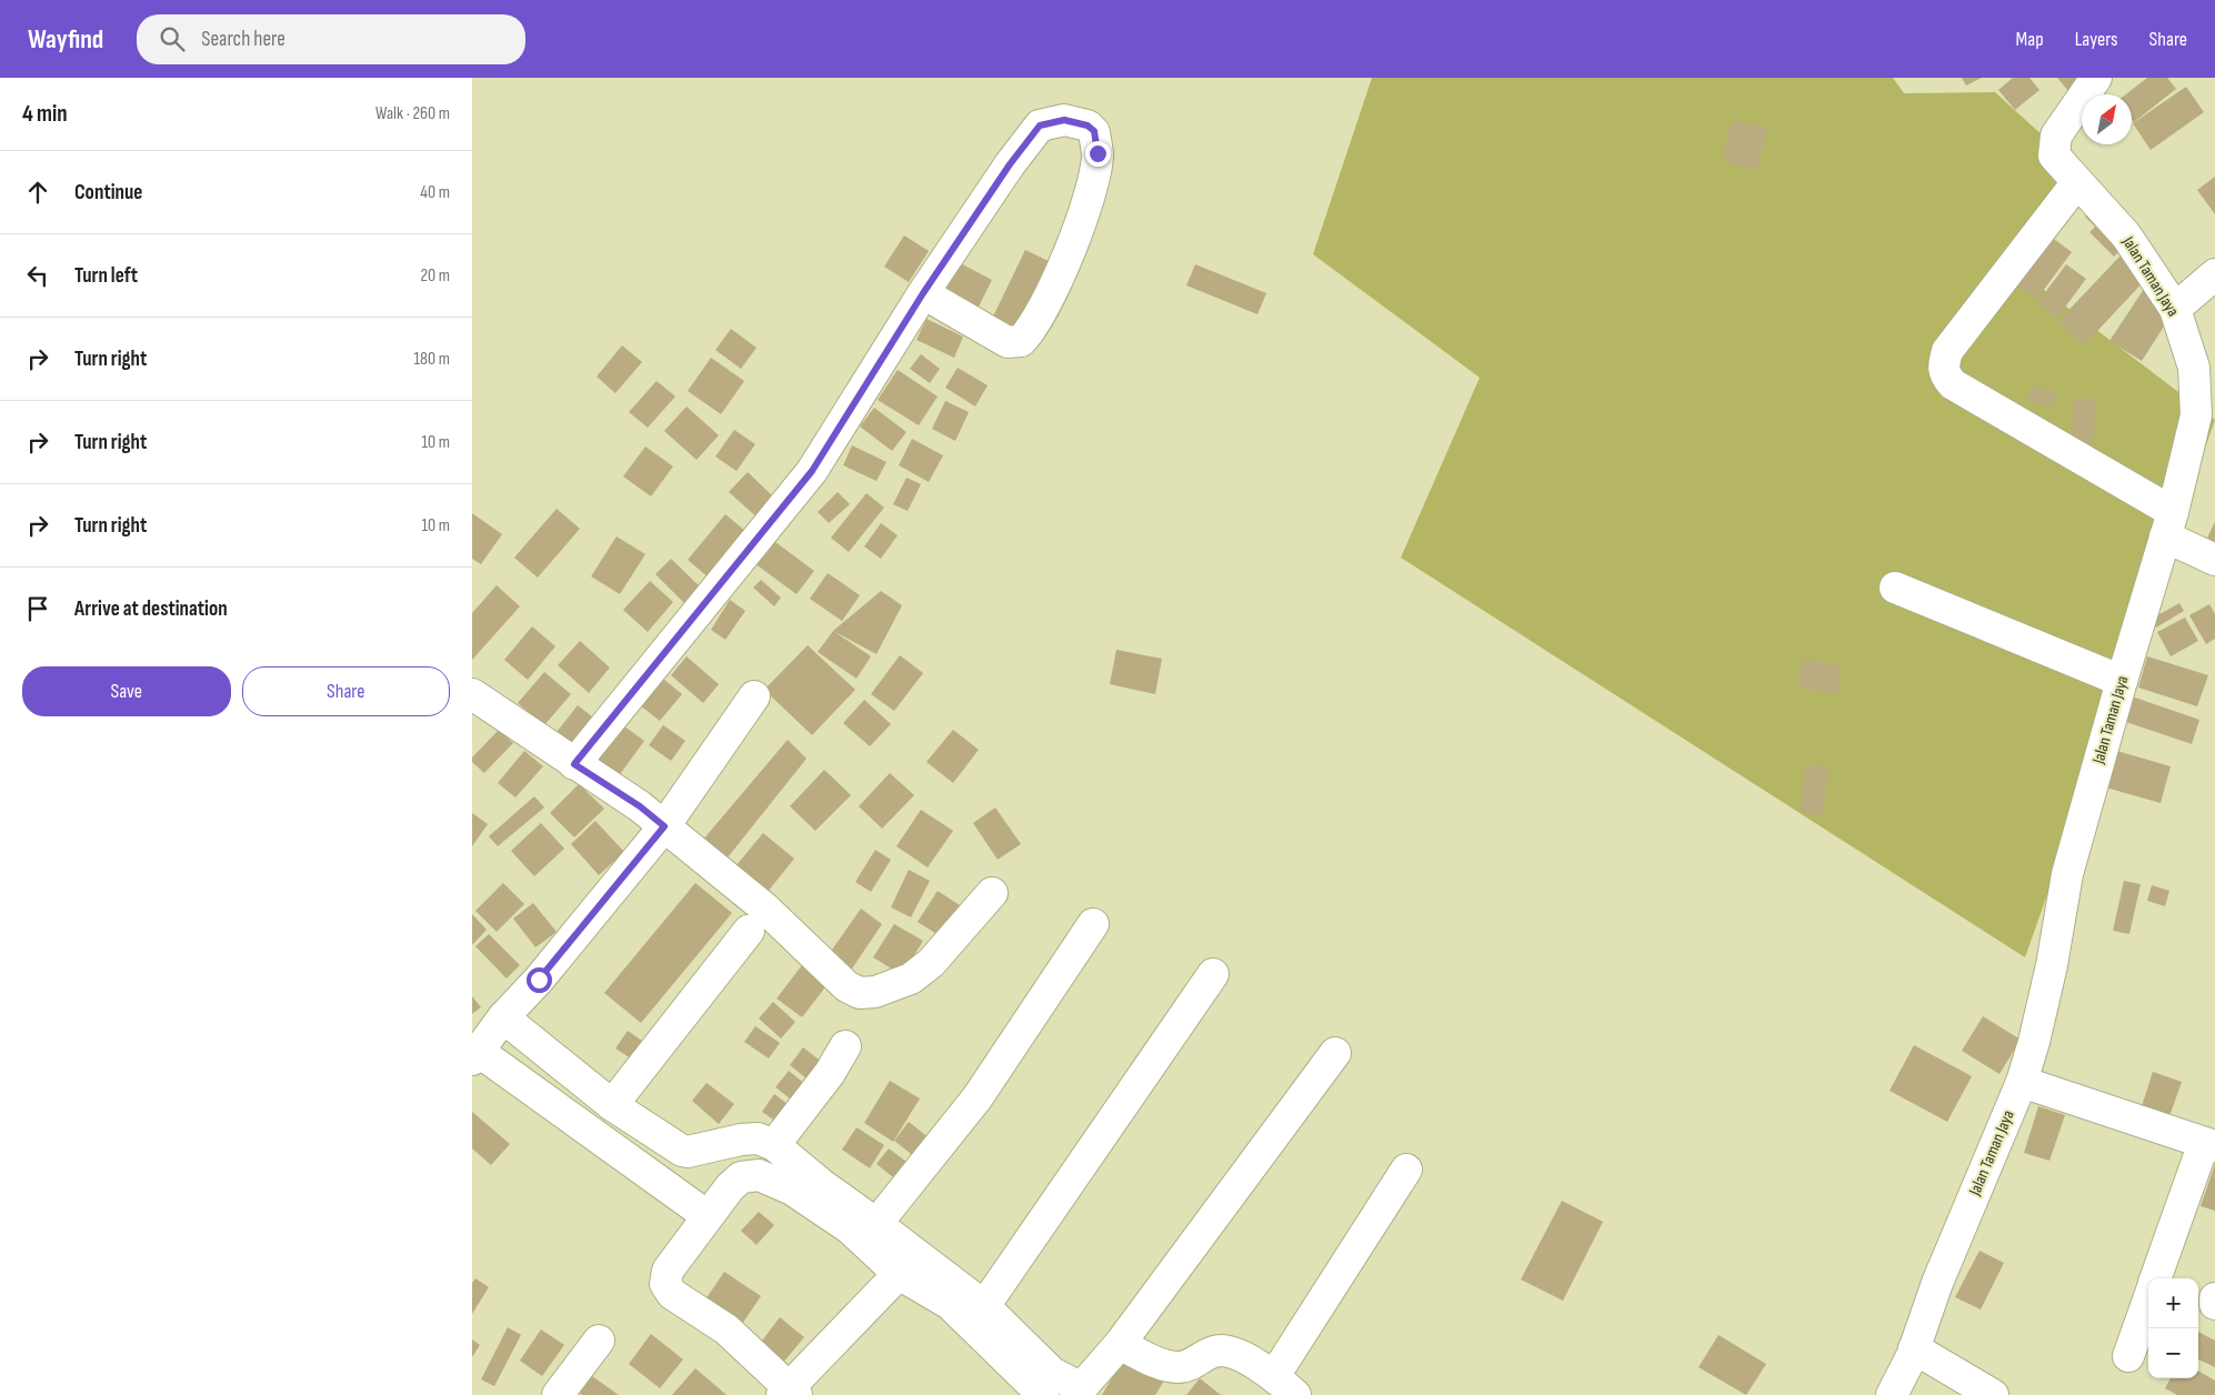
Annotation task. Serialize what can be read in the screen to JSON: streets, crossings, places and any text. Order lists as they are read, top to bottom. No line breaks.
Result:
{"streets":{"street":["Jalan Taman Jaya"]},"north":"top right","page":{"header":"Wayfind","search":"Search here","nav":["Map","Layers","Share"],"heading":["4 min","Walk · 260 m"],"list":[["Continue","40 m"],["Turn left","20 m"],["Turn right","180 m"],["Turn right","10 m"],["Turn right","10 m"],"Arrive at destination"],"buttons":["Save","Share"],"map_buttons":["+","−"]}}
